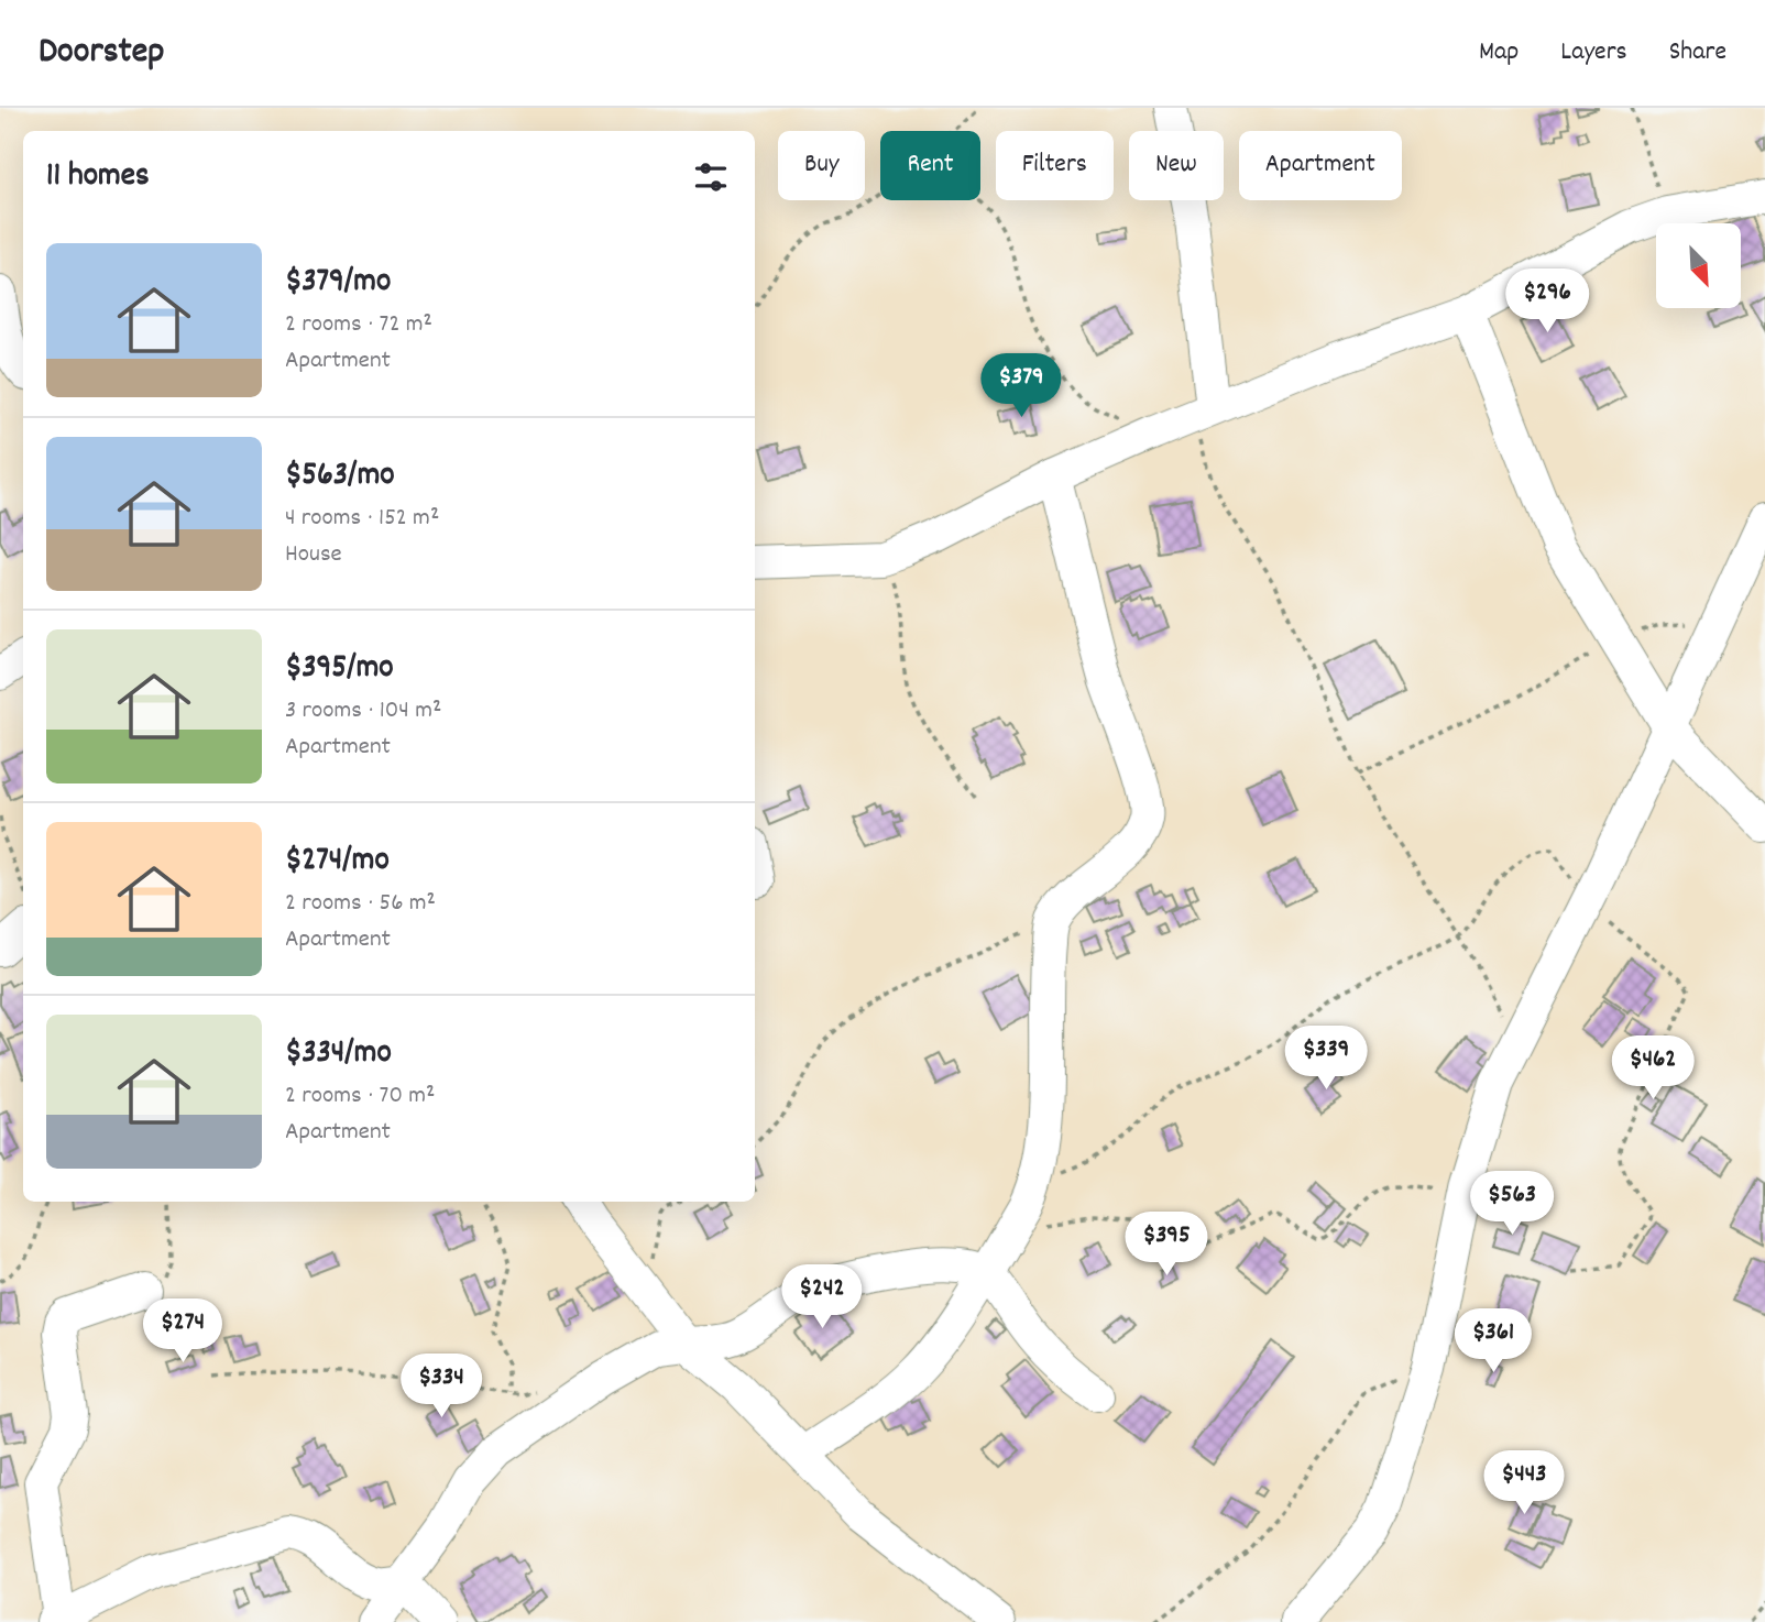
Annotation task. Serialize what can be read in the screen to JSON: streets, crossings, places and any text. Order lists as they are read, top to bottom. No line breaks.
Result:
{"north":"bottom right","page":{"header":"Doorstep","nav":["Map","Layers","Share"],"chip":["Buy","Rent","Filters","New","Apartment"],"heading":"11 homes","list":[{"name":"$379/mo","note":"2 rooms · 72 m² · Apartment"},{"name":"$563/mo","note":"4 rooms · 152 m² · House"},{"name":"$395/mo","note":"3 rooms · 104 m² · Apartment"},{"name":"$274/mo","note":"2 rooms · 56 m² · Apartment"},{"name":"$334/mo","note":"2 rooms · 70 m² · Apartment"}],"price":["$296","$379","$339","$462","$563","$395","$242","$274","$361","$334","$443"]}}
